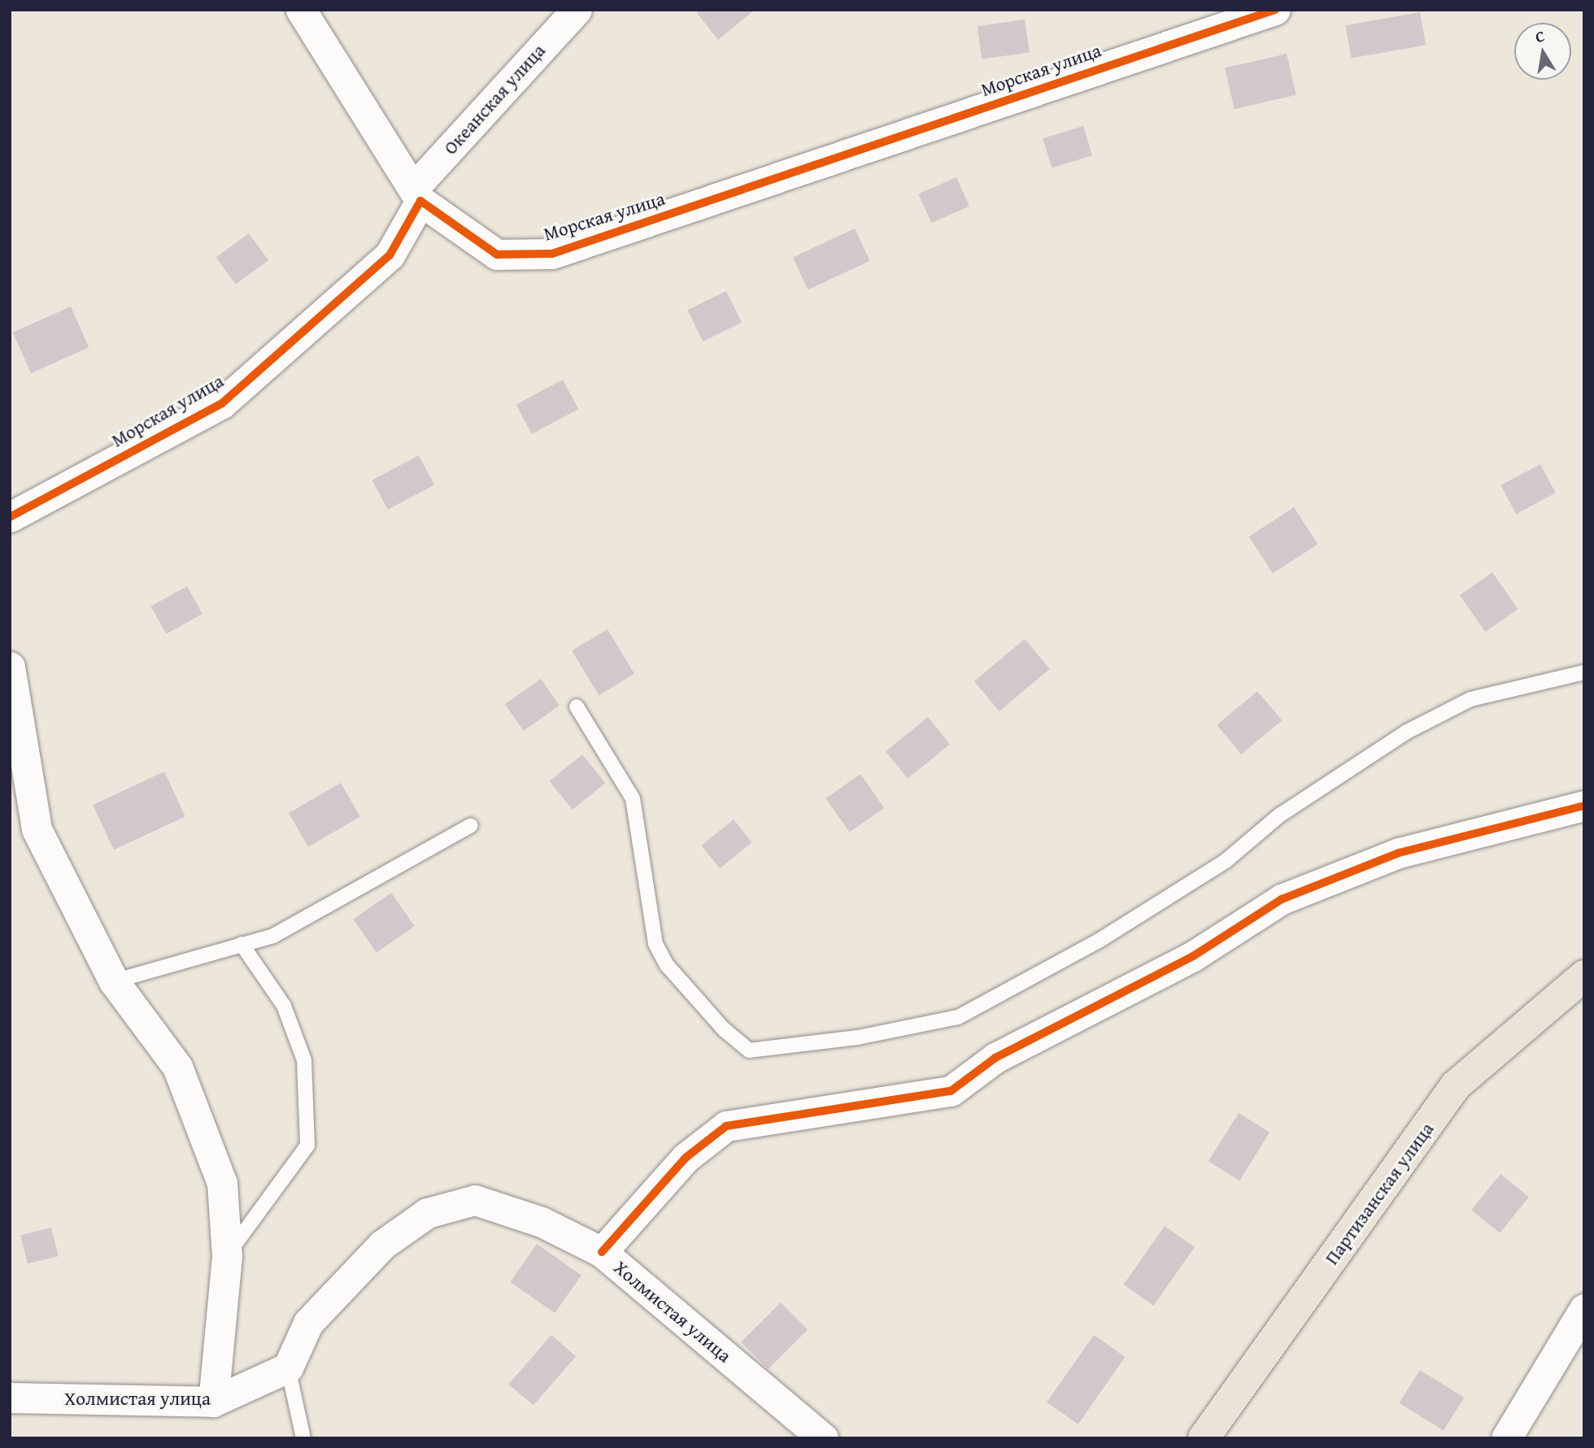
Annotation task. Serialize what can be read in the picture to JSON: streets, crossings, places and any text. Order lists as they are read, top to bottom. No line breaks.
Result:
{"streets":{"main road":["Партизанская улица"],"street":["Морская улица","Океанская улица","Холмистая улица"]},"crossings":[["Морская улица","Океанская улица"]],"north":"top"}
